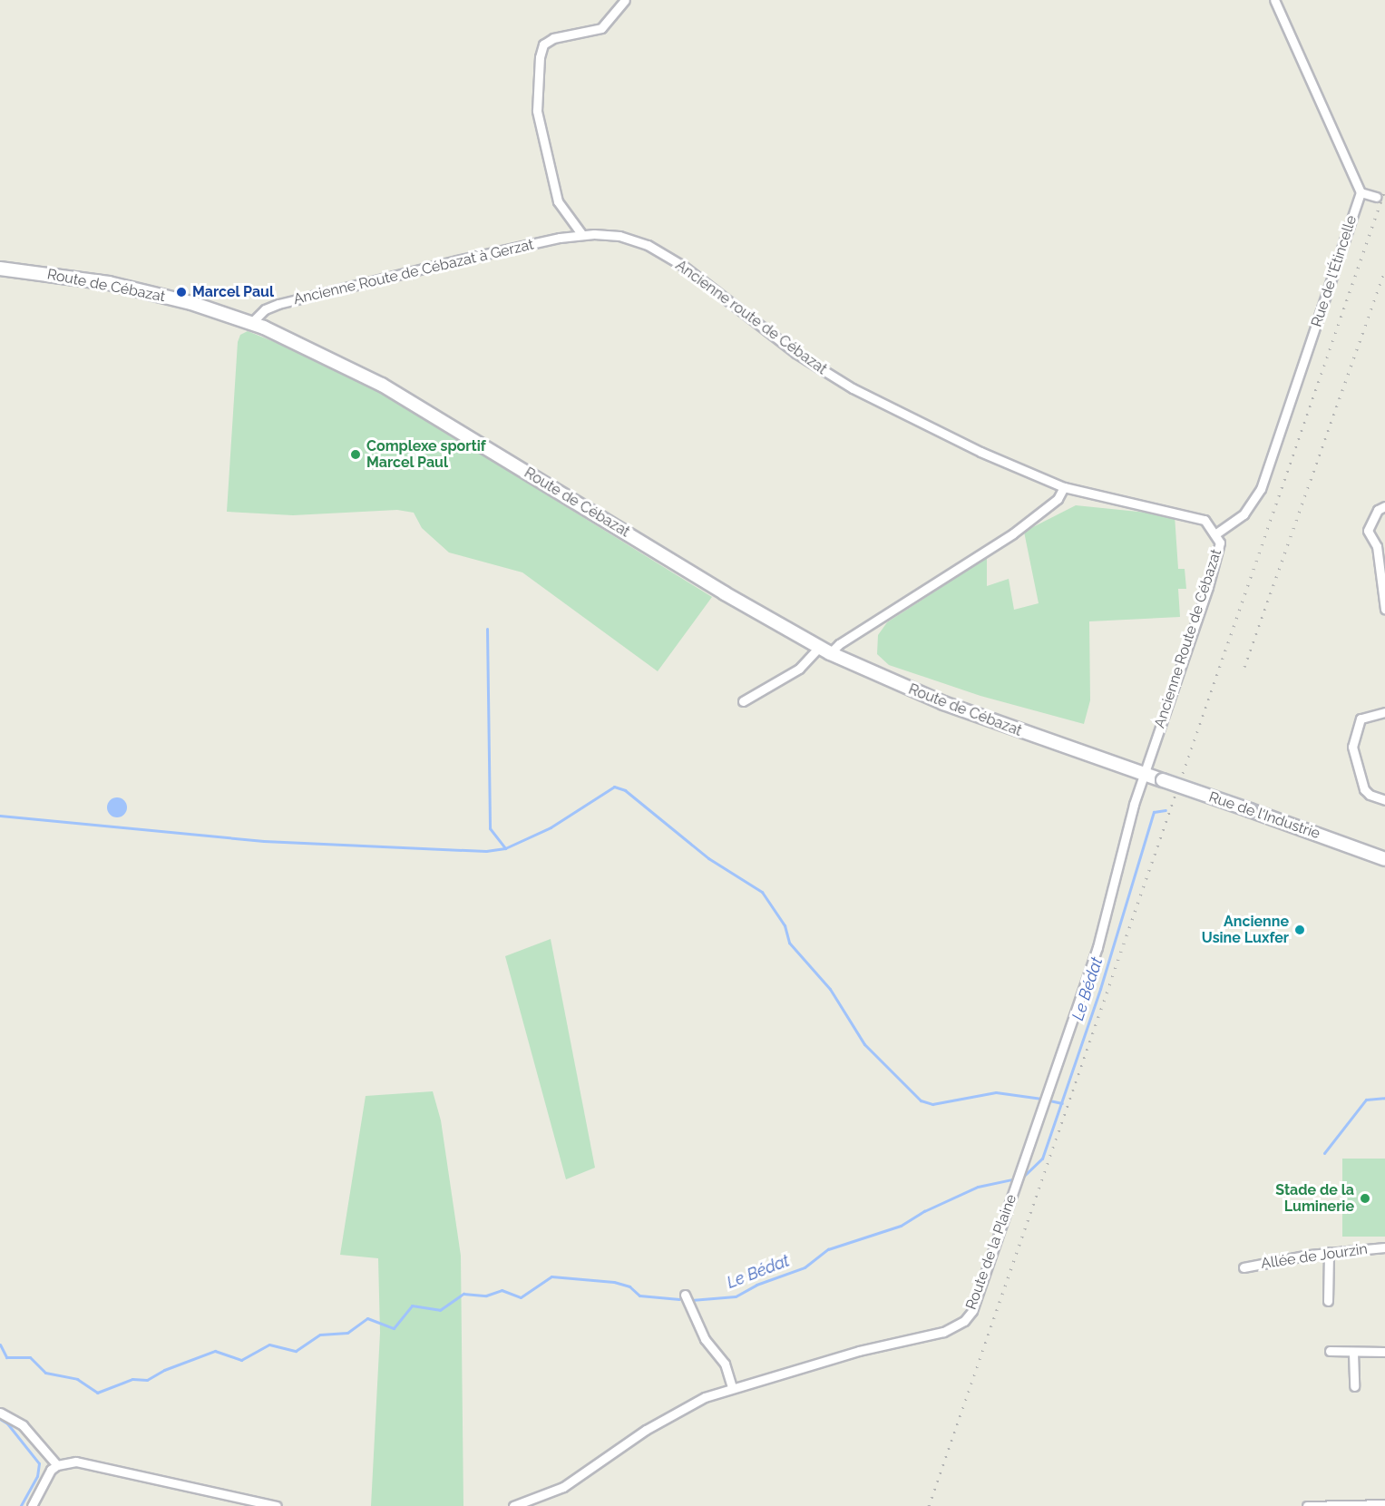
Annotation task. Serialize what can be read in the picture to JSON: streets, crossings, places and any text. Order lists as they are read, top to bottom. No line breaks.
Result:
{"streets":{"main road":["Route de Cébazat","Rue de l'Industrie"],"street":["Rue de l'Étincelle","Ancienne Route de Cébazat à Gerzat","Ancienne route de Cébazat","Ancienne Route de Cébazat","Route de la Plaine","Allée de Jourzin"]},"crossings":[["Rue de l'Étincelle","Ancienne Route de Cébazat"],["Ancienne Route de Cébazat à Gerzat","Route de Cébazat"],["Ancienne Route de Cébazat à Gerzat","Ancienne route de Cébazat"],["Route de Cébazat","Ancienne Route de Cébazat"],["Route de Cébazat","Rue de l'Industrie"],["Route de Cébazat","Route de la Plaine"],["Ancienne route de Cébazat","Ancienne Route de Cébazat"],["Ancienne Route de Cébazat","Rue de l'Industrie"],["Ancienne Route de Cébazat","Route de la Plaine"],["Rue de l'Industrie","Route de la Plaine"]],"water":["Le Bédat"],"places":["Marcel Paul","Complexe sportif Marcel Paul","Ancienne Usine Luxfer","Stade de la Luminerie"]}
